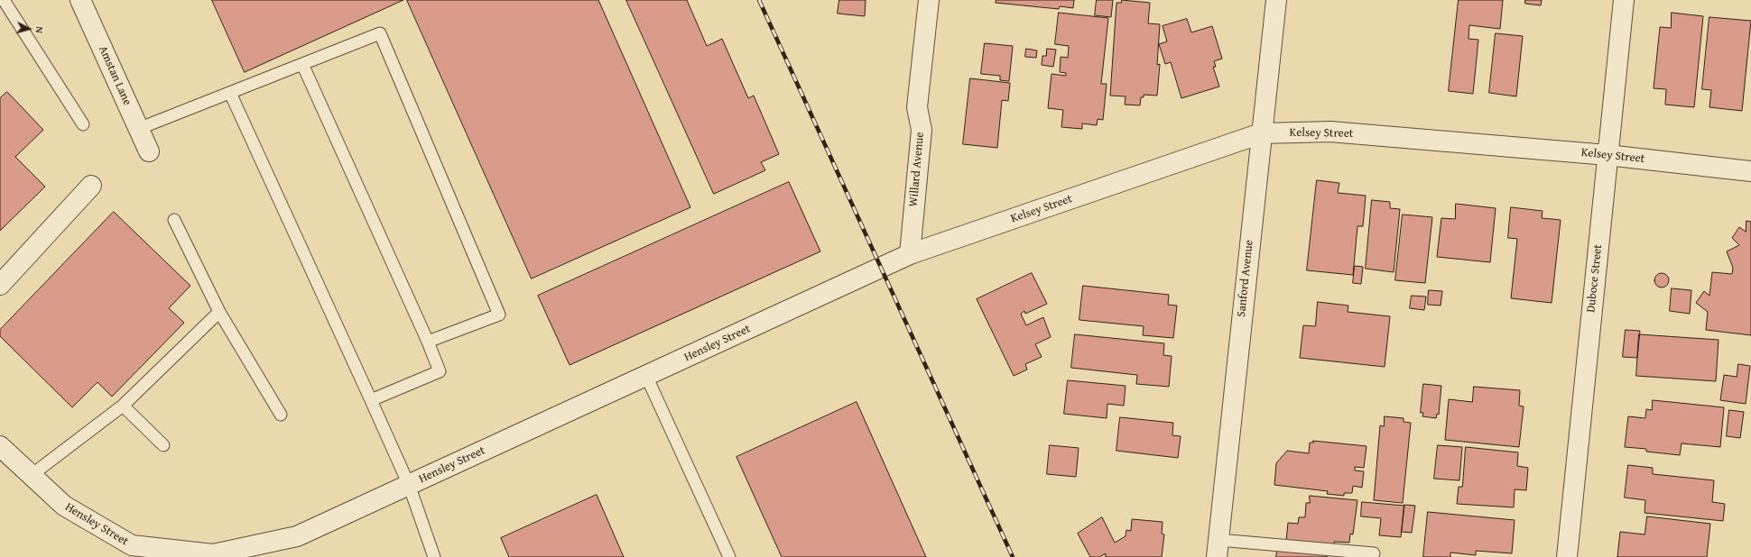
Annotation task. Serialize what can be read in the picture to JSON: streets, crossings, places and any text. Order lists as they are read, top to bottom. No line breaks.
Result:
{"streets":{"street":["Amstan Lane","Kelsey Street","Willard Avenue","Sanford Avenue","Duboce Street","Hensley Street"]},"crossings":[["Kelsey Street","Willard Avenue"],["Kelsey Street","Sanford Avenue"],["Kelsey Street","Duboce Street"],["Kelsey Street","Hensley Street"],["Willard Avenue","Hensley Street"]],"north":"right"}
